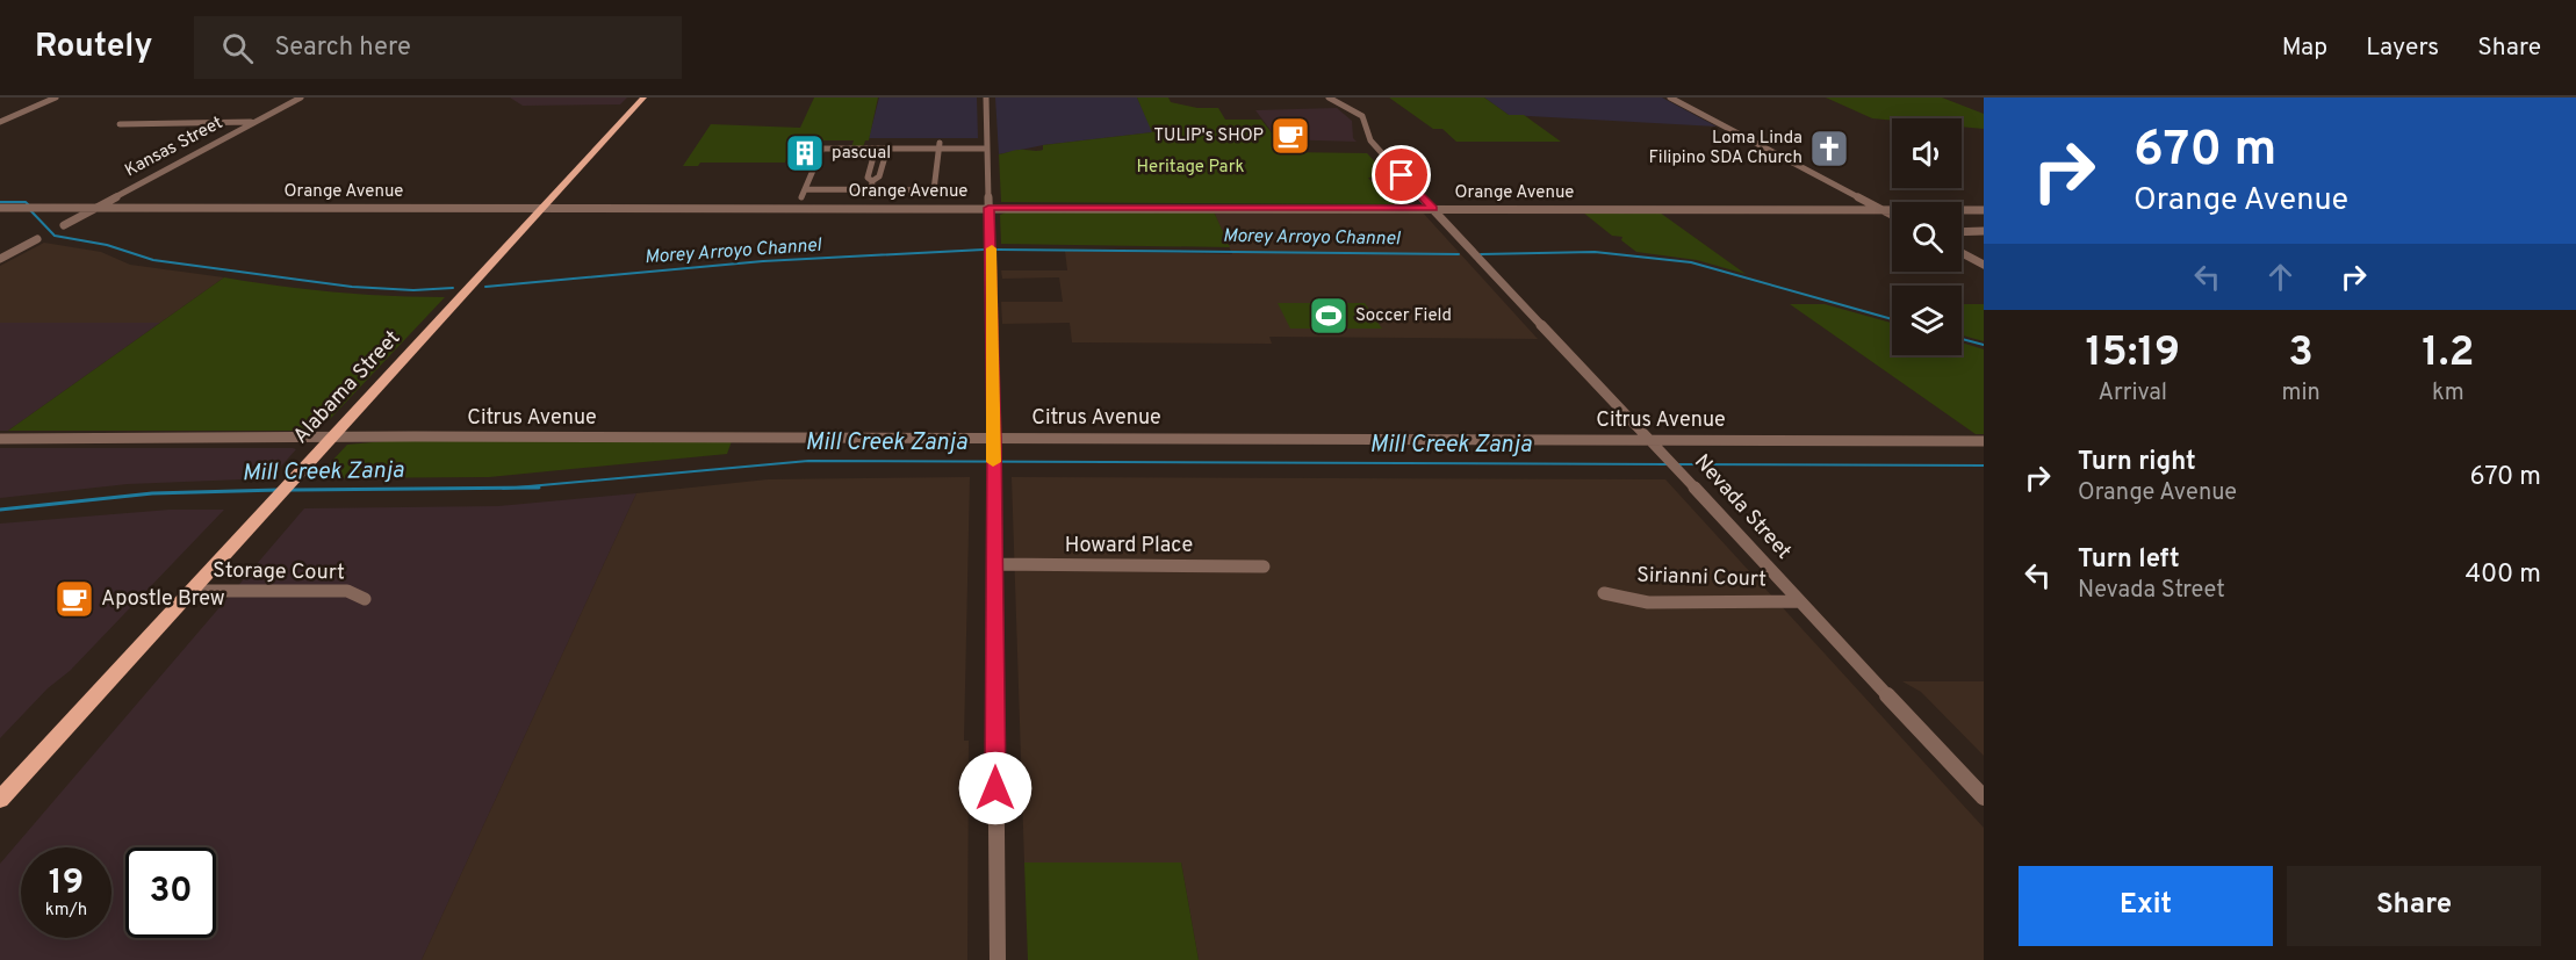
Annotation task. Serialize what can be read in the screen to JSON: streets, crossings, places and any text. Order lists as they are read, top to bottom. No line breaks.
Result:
{"streets":{"main road":["Alabama Street"],"street":["Kansas Street","Orange Avenue","Citrus Avenue","Nevada Street","Howard Place","Storage Court","Sirianni Court"]},"crossings":[["Kansas Street","Orange Avenue"],["Orange Avenue","Alabama Street"],["Orange Avenue","Nevada Street"],["Alabama Street","Citrus Avenue"],["Alabama Street","Storage Court"],["Citrus Avenue","Nevada Street"],["Nevada Street","Sirianni Court"]],"water":["Morey Arroyo Channel","Mill Creek Zanja"],"parks":["Heritage Park"],"places":{"cafe":["TULIP's SHOP","Apostle Brew"],"church":["Loma Linda Filipino SDA Church"],"building":["pascual"],"sports":["Soccer Field"]},"page":{"header":"Routely","search":"Search here","nav":["Map","Layers","Share"],"turn":["670 m","Orange Avenue"],"eta":["15:19","Arrival","3","min","1.2","km"],"list":[{"name":"Turn right","note":"Orange Avenue","value":"670 m"},{"name":"Turn left","note":"Nevada Street","value":"400 m"}],"speed":"19 km/h","limit":"30","buttons":["Exit","Share"]}}
